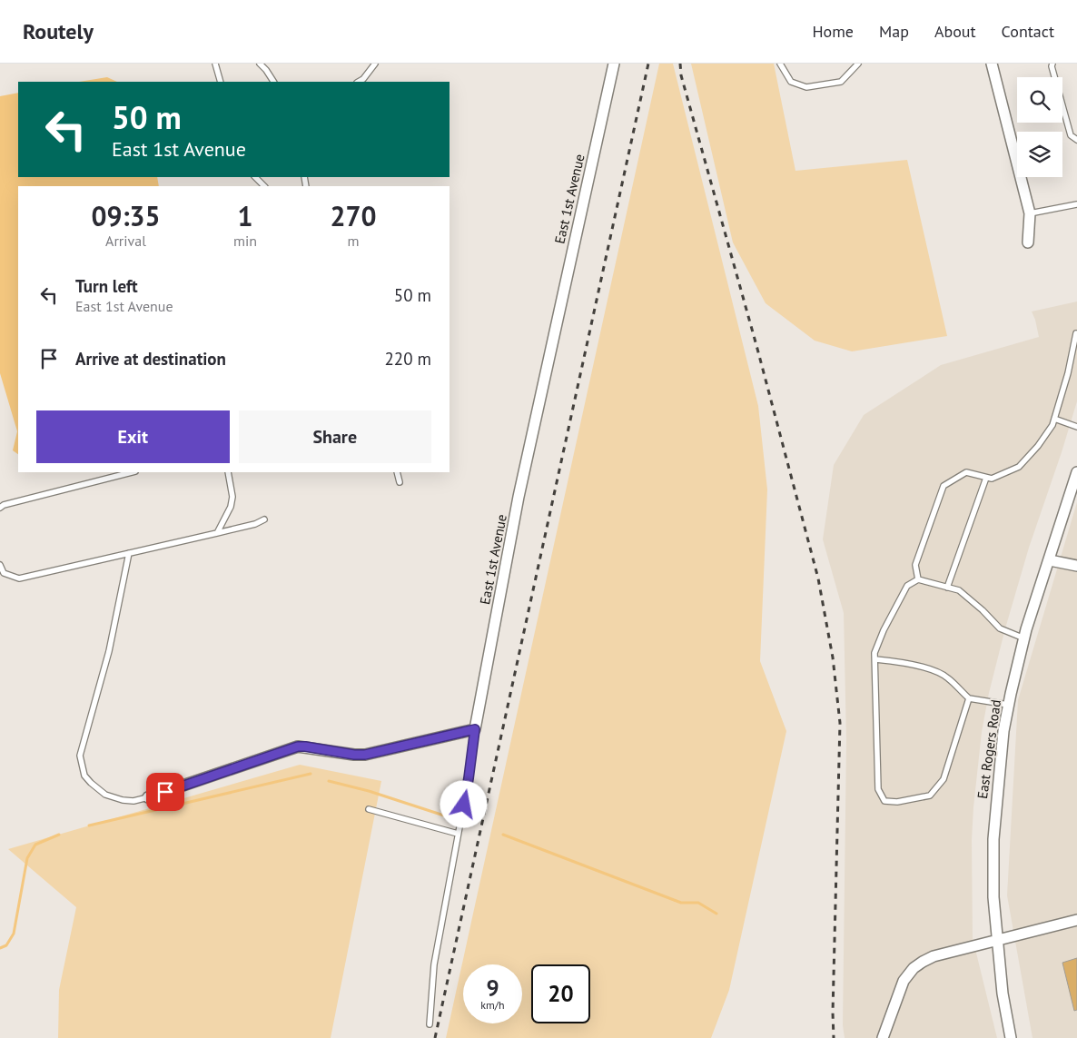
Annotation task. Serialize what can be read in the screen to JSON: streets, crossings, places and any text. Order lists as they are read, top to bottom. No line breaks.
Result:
{"streets":{"street":["East 1st Avenue","East Rogers Road"]},"page":{"header":"Routely","nav":["Home","Map","About","Contact"],"turn":["50 m","East 1st Avenue"],"eta":["09:35","Arrival","1","min","270","m"],"list":[{"name":"Turn left","note":"East 1st Avenue","value":"50 m"},{"name":"Arrive at destination","value":"220 m"}],"buttons":["Exit","Share"],"speed":"9 km/h","limit":"20"}}
